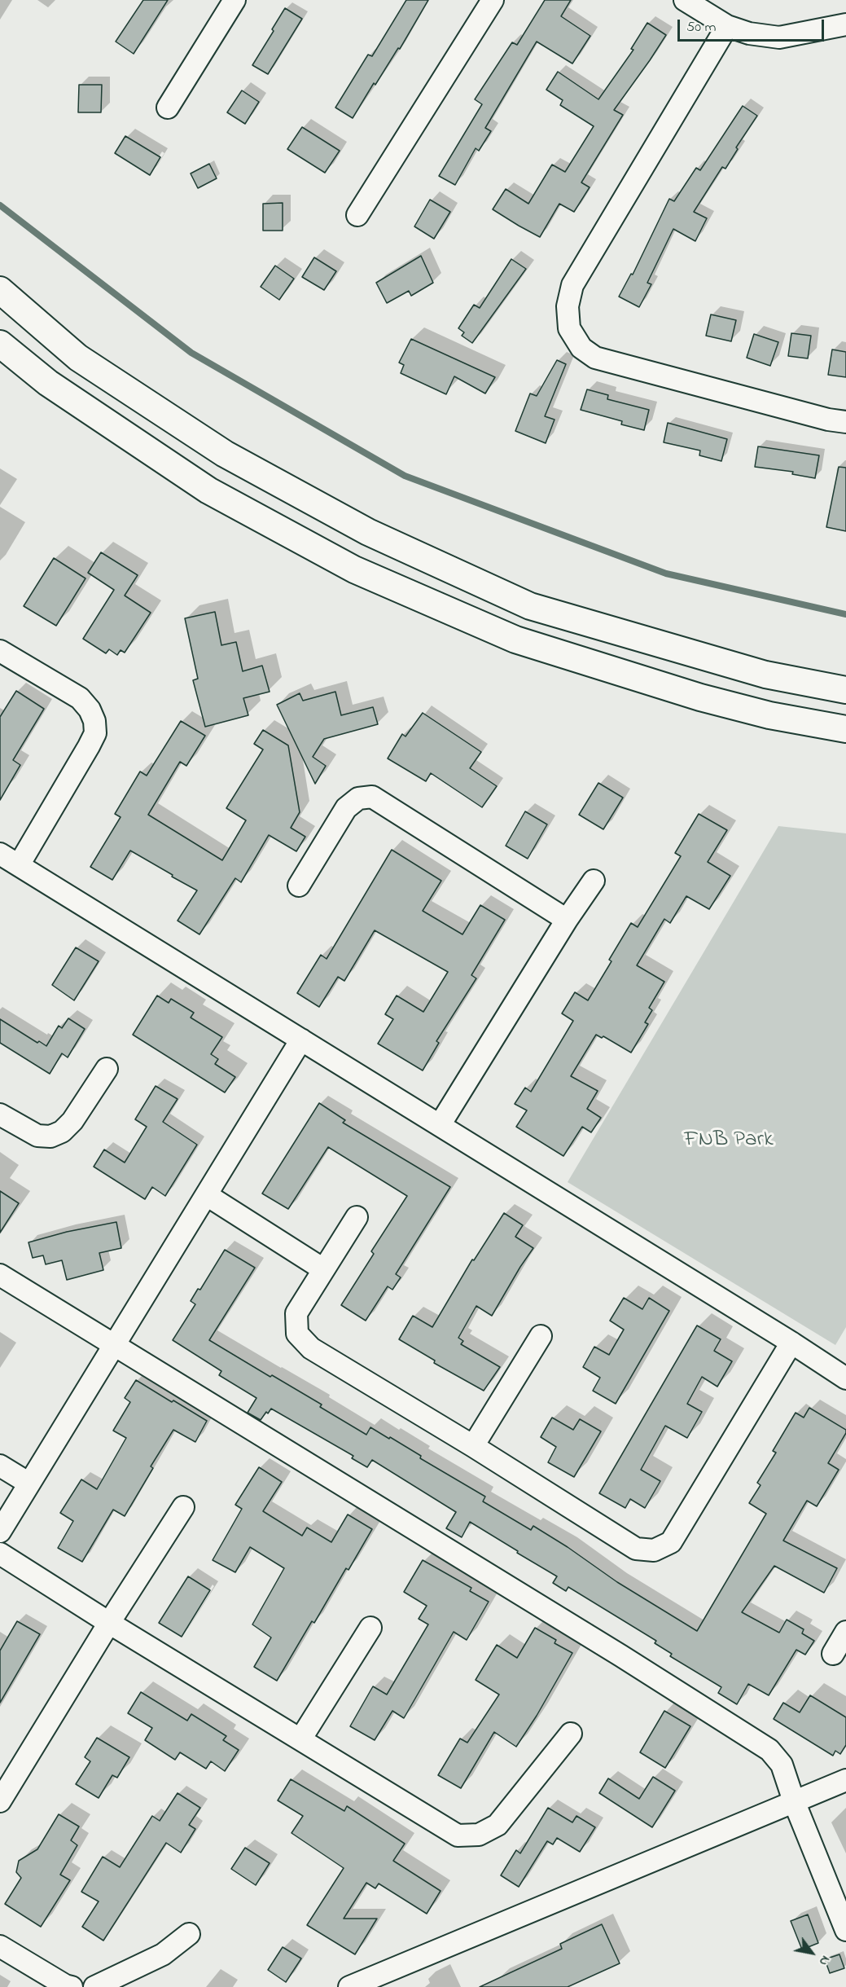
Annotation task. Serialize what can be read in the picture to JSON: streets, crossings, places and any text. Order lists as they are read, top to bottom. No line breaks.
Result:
{"parks":["FNB Park"],"scale_bar":"50 m","north":"bottom right"}
